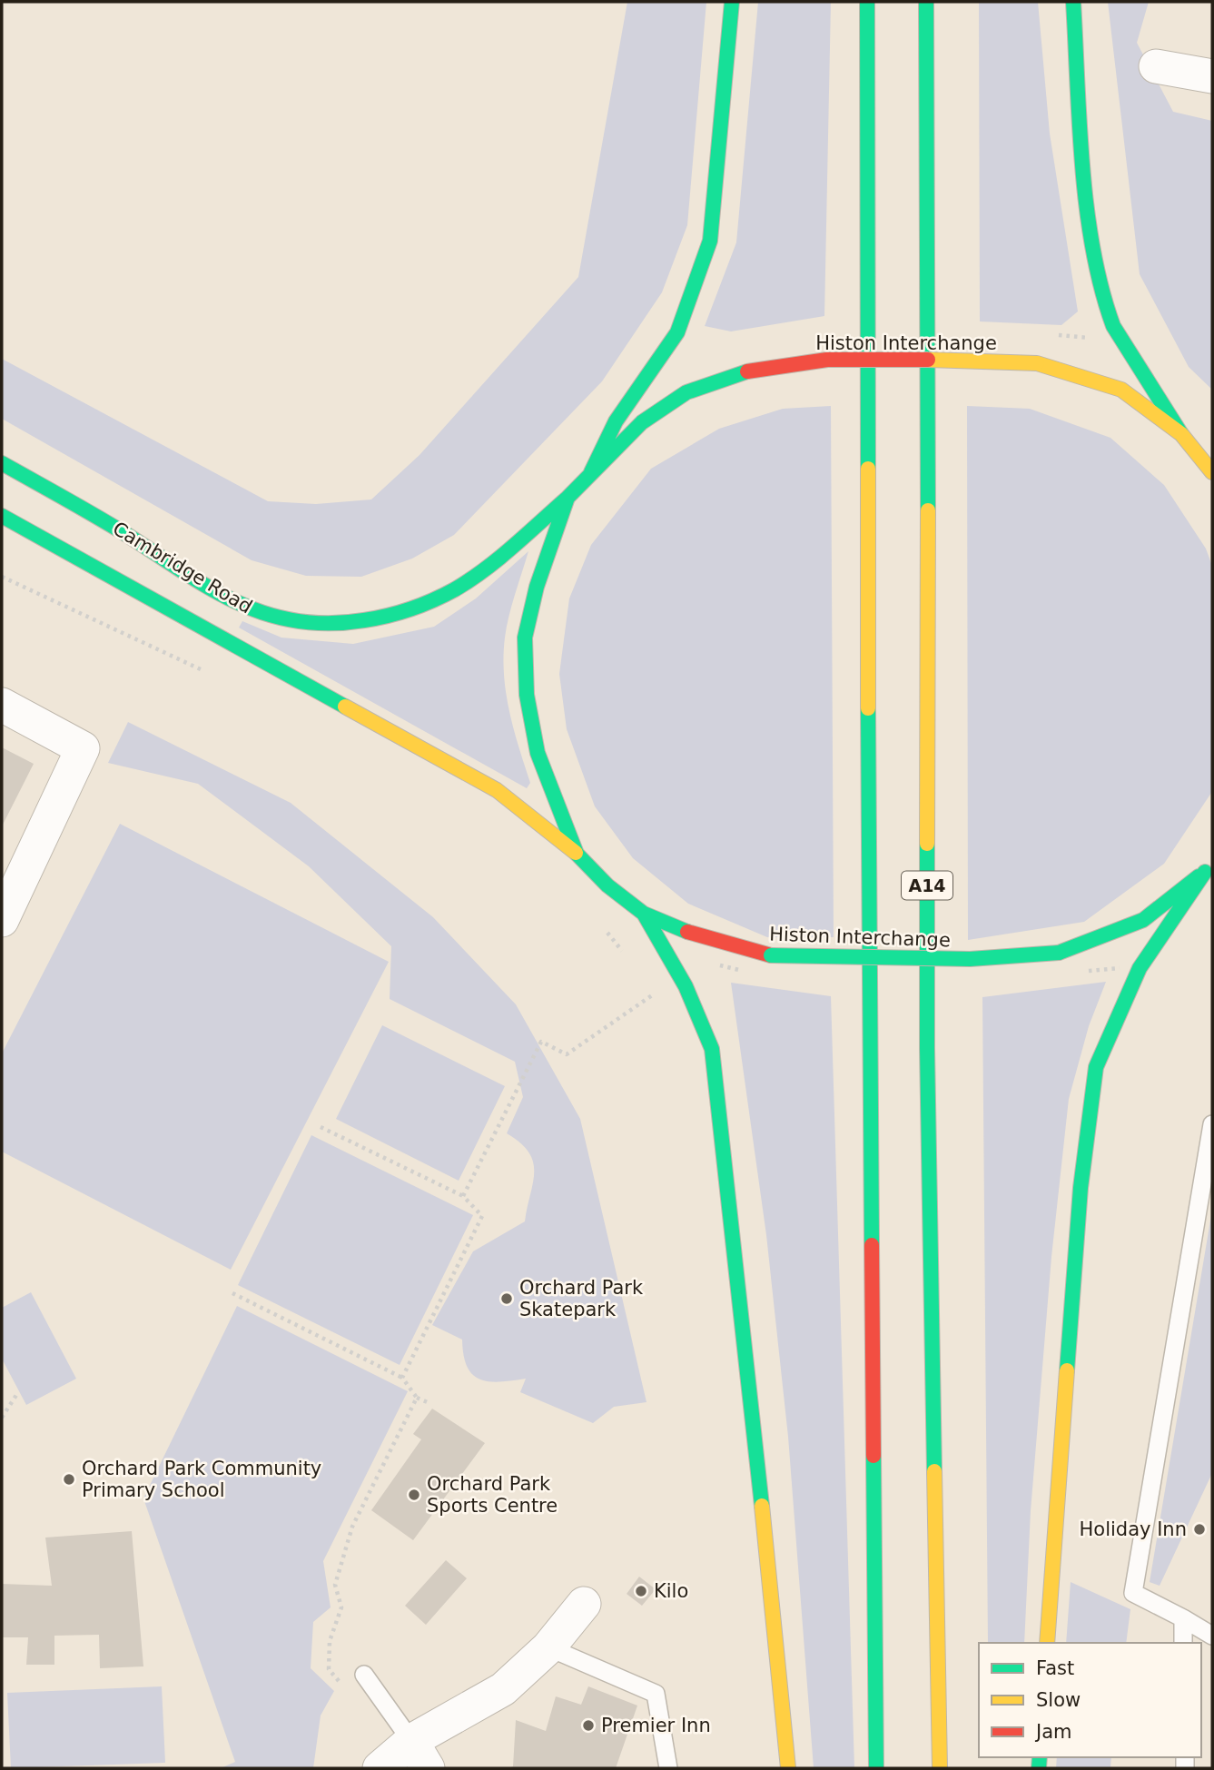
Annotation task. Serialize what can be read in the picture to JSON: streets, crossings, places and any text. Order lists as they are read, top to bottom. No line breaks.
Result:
{"streets":{"main road":["Histon Interchange","Cambridge Road","A14"]},"crossings":[["Histon Interchange","Cambridge Road"]],"places":["Orchard Park Skatepark","Orchard Park Community Primary School","Orchard Park Sports Centre","Holiday Inn","Kilo","Premier Inn"],"legend":["Fast","Slow","Jam"]}
